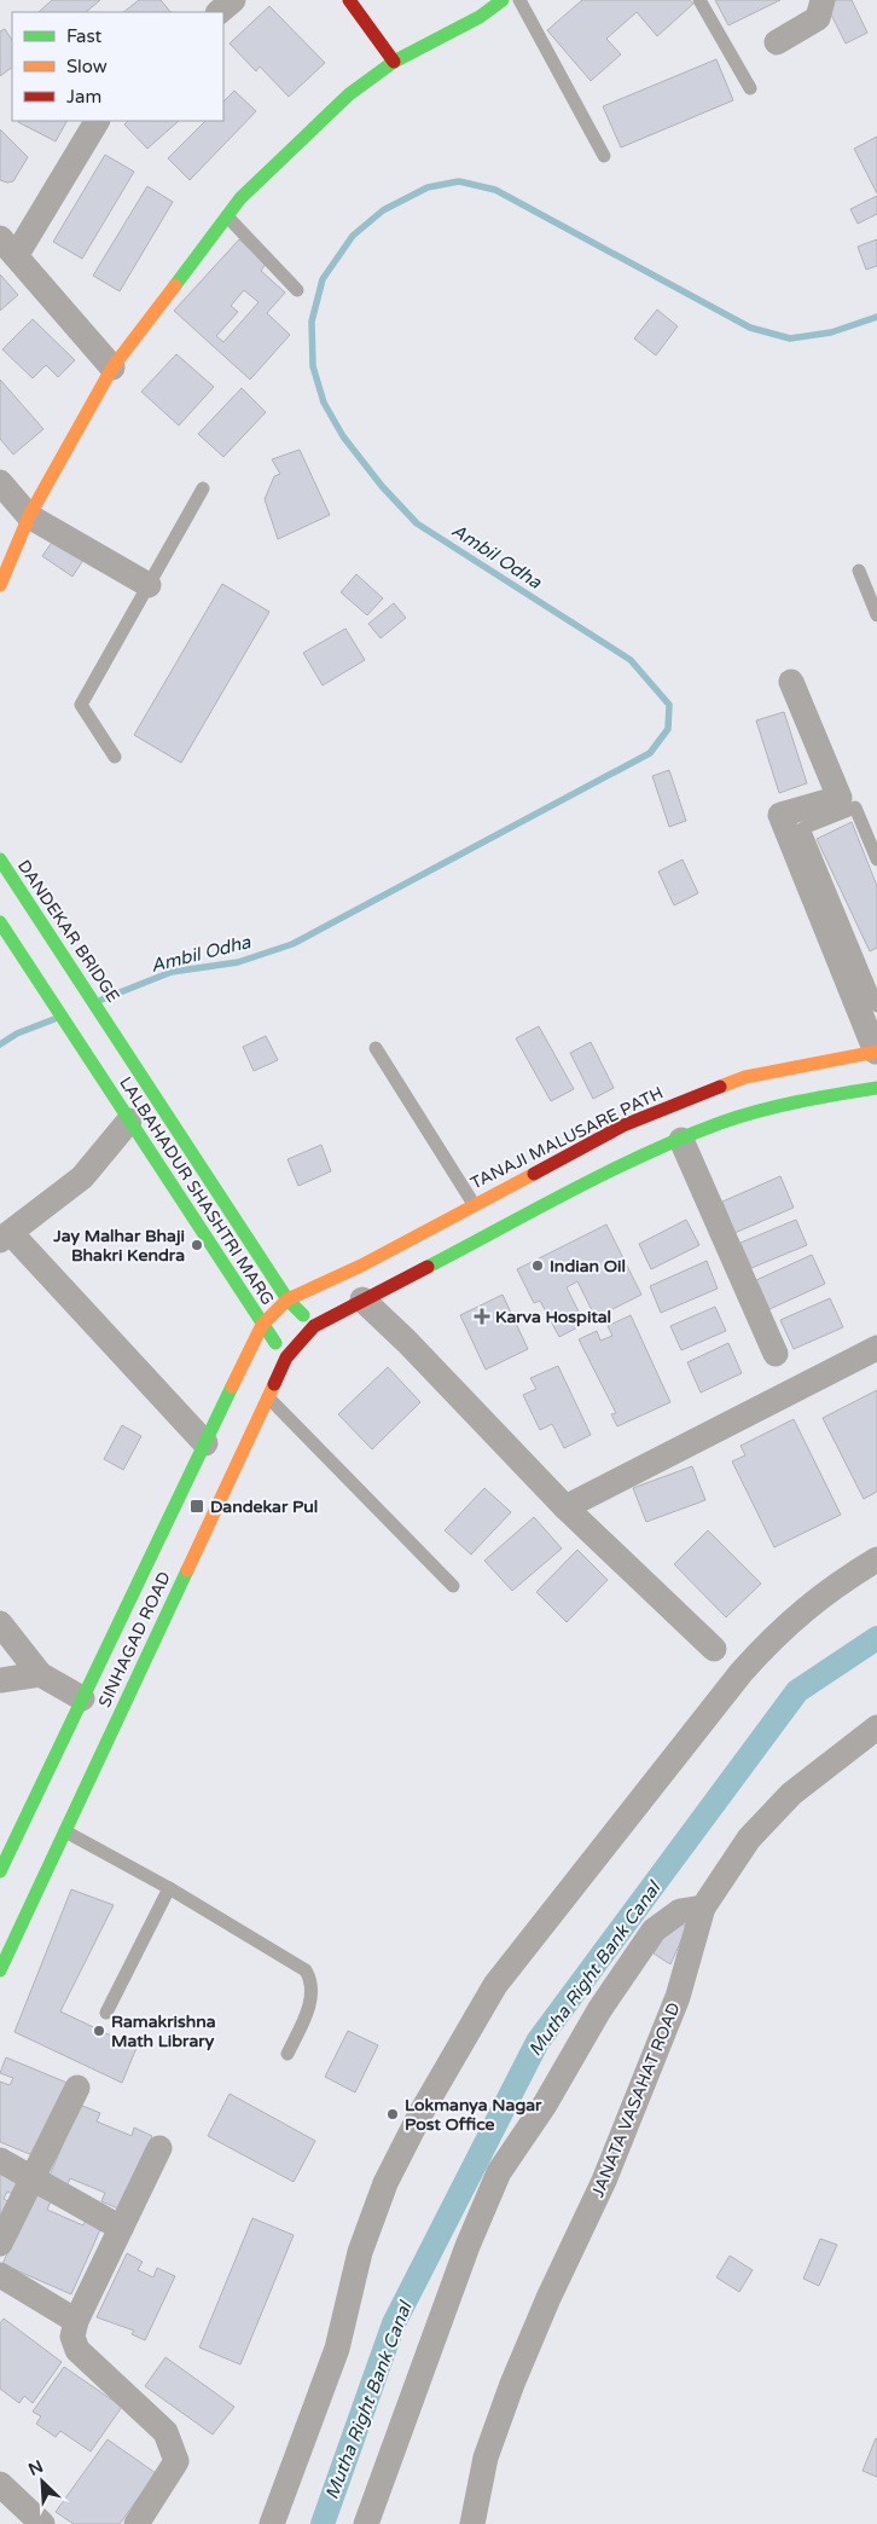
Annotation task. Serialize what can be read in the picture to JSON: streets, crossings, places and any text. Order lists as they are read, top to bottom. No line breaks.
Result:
{"streets":{"main road":["DANDEKAR BRIDGE","TANAJI MALUSARE PATH","LALBAHADUR SHASHTRI MARG","SINHAGAD ROAD"],"street":["JANATA VASAHAT ROAD"]},"crossings":[["DANDEKAR BRIDGE","LALBAHADUR SHASHTRI MARG"],["TANAJI MALUSARE PATH","LALBAHADUR SHASHTRI MARG"],["TANAJI MALUSARE PATH","SINHAGAD ROAD"],["LALBAHADUR SHASHTRI MARG","SINHAGAD ROAD"]],"water":["Ambil Odha","Mutha Right Bank Canal"],"places":{"other":["Jay Malhar Bhaji Bhakri Kendra","Indian Oil","Ramakrishna Math Library","Lokmanya Nagar Post Office"],"health":["Karva Hospital"],"transit":["Dandekar Pul"]},"legend":["Fast","Slow","Jam"],"north":"top left"}
